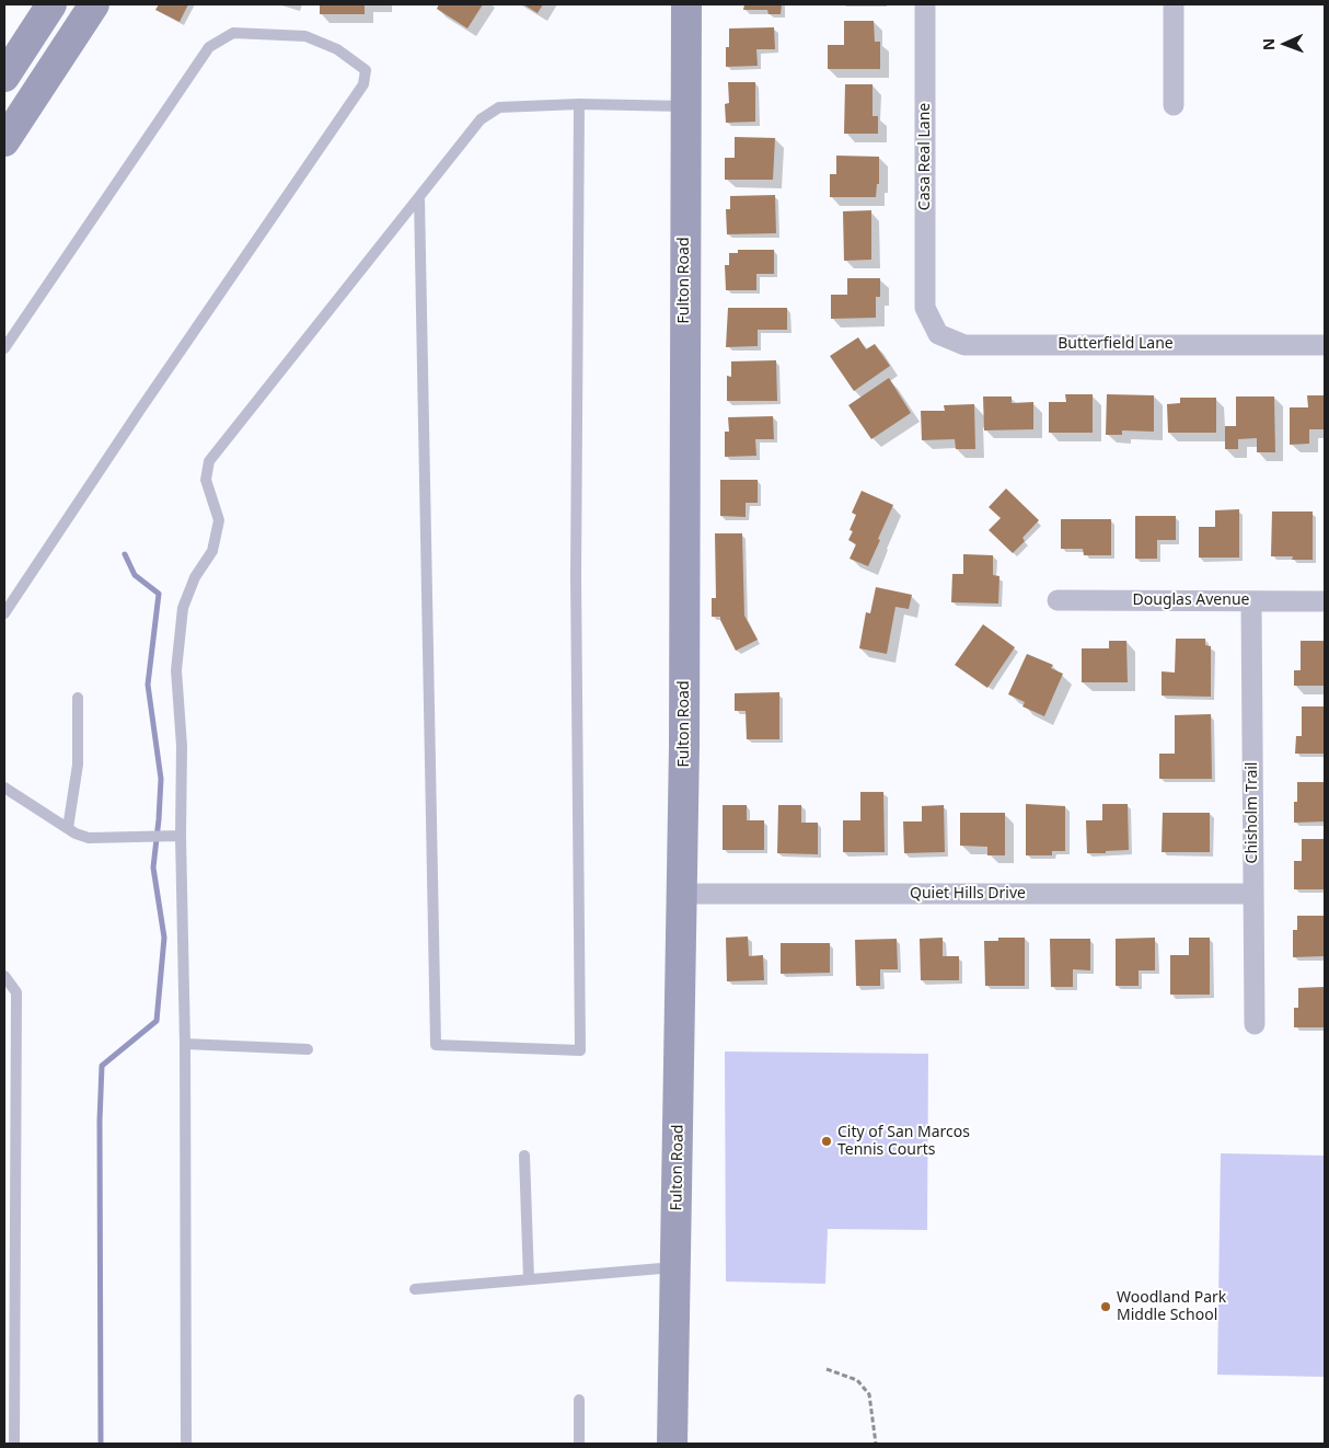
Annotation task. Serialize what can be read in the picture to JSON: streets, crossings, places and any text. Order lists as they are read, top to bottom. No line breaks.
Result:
{"streets":{"street":["Casa Real Lane","Fulton Road","Butterfield Lane","Douglas Avenue","Chisholm Trail","Quiet Hills Drive"]},"crossings":[["Casa Real Lane","Butterfield Lane"],["Fulton Road","Quiet Hills Drive"],["Douglas Avenue","Chisholm Trail"],["Chisholm Trail","Quiet Hills Drive"]],"places":["City of San Marcos Tennis Courts","Woodland Park Middle School"],"north":"left"}
